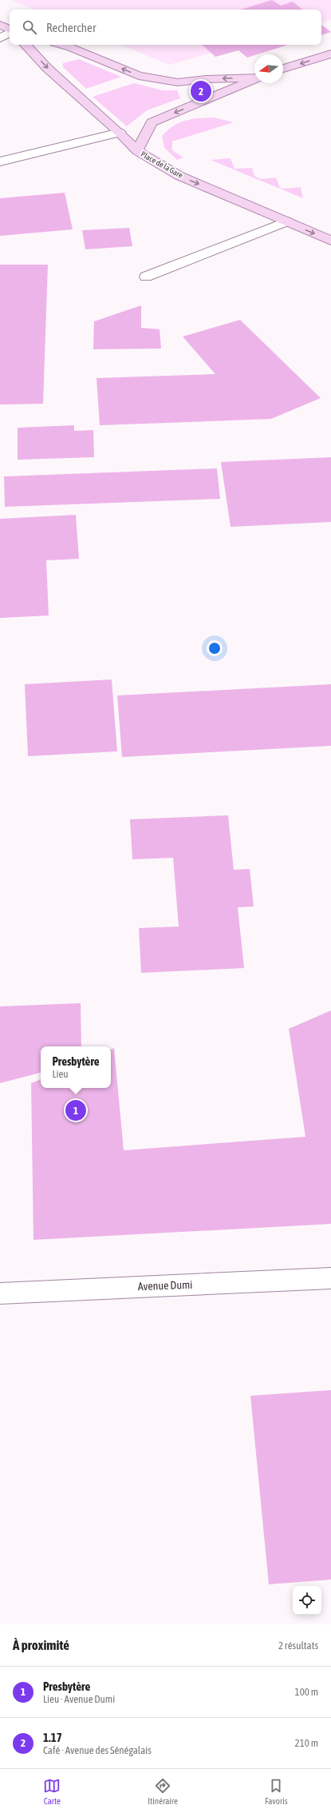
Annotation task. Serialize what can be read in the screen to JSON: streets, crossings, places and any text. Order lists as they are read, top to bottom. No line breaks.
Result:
{"streets":{"main road":["Place de la Gare"],"street":["Avenue Dumi"]},"north":"left","page":{"search":"Rechercher","pins":["2","1"],"popup":["Presbytère","Lieu"],"heading":["À proximité","2 résultats"],"list":[{"mark":"1","name":"Presbytère","note":"Lieu · Avenue Dumi","value":"100 m"},{"mark":"2","name":"1.17","note":"Café · Avenue des Sénégalais","value":"210 m"}],"nav":["Carte","Itinéraire","Favoris"]}}
